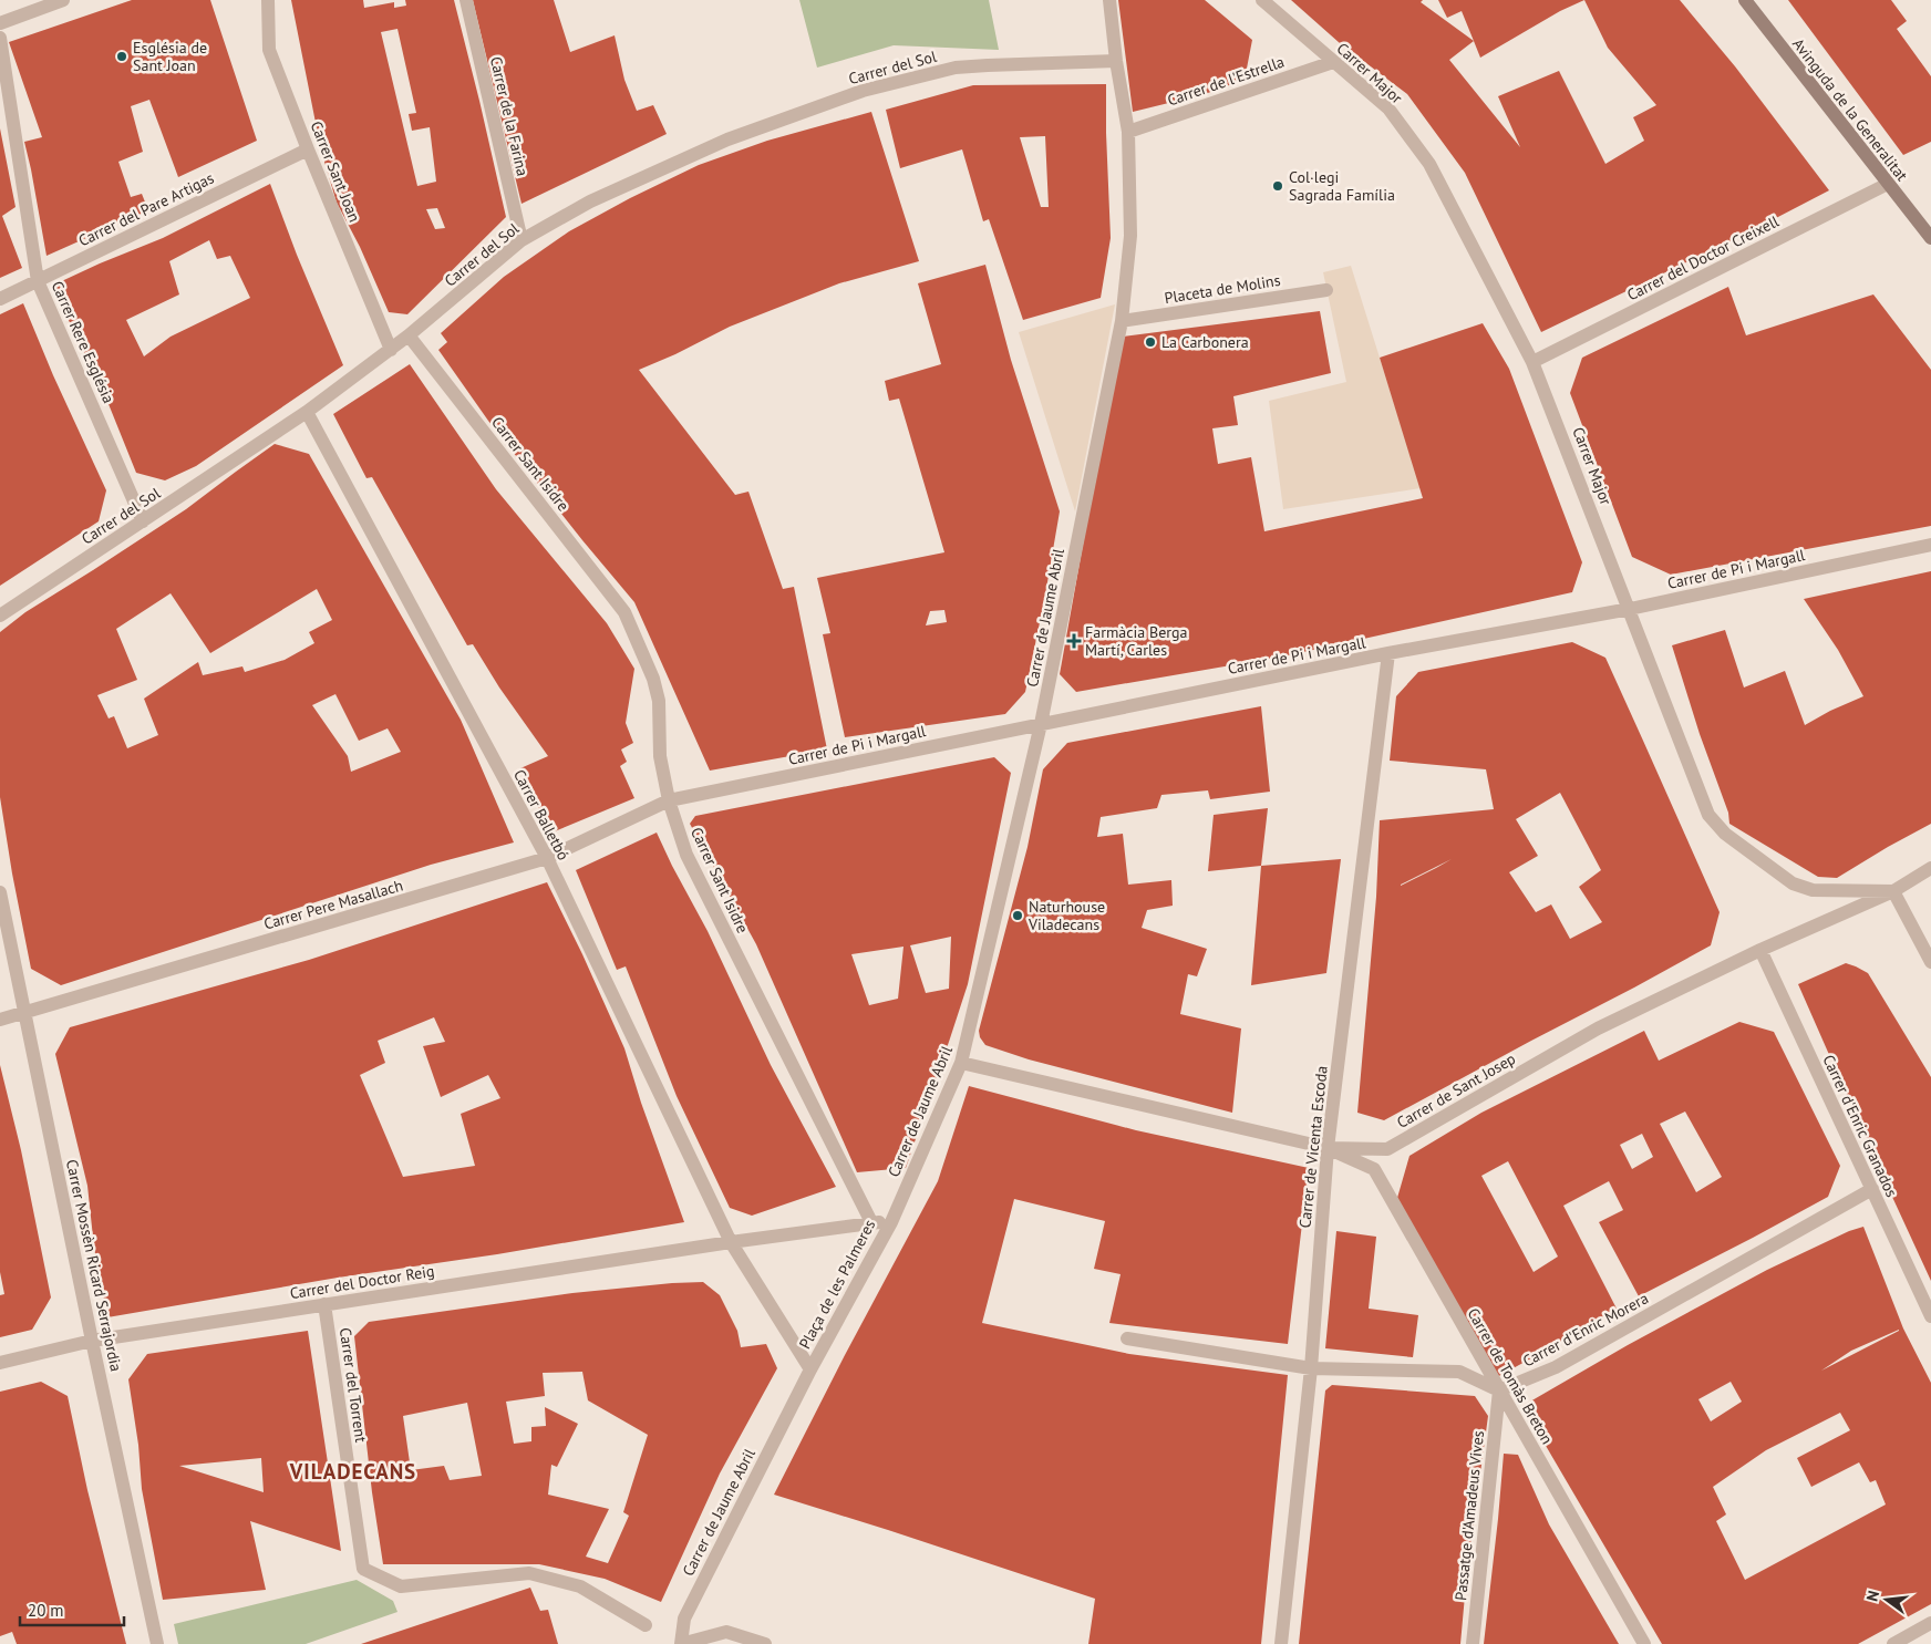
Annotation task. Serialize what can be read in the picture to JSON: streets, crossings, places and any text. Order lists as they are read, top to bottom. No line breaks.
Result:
{"streets":{"street":["Carrer del Sol","Carrer Major","Carrer de l'Estrella","Avinguda de la Generalitat","Carrer de la Farina","Carrer Sant Joan","Carrer del Pare Artigas","Carrer del Doctor Creixell","Placeta de Molins","Carrer Rere Església","Carrer Sant Isidre","Carrer de Pi i Margall","Carrer de Jaume Abril","Carrer Balletbó","Carrer Pere Masallach","Carrer de Sant Josep","Carrer d'Enric Granados","Carrer de Vicenta Escoda","Carrer Mossèn Ricard Serrajordia","Carrer del Doctor Reig","Plaça de les Palmeres","Carrer d'Enric Morera","Carrer de Tomàs Breton","Carrer del Torrent","Passatge d'Amadeus Vives"]},"crossings":[["Carrer del Sol","Carrer de la Farina"],["Carrer del Sol","Carrer Sant Joan"],["Carrer del Sol","Carrer Rere Església"],["Carrer del Sol","Carrer Sant Isidre"],["Carrer del Sol","Carrer de Jaume Abril"],["Carrer del Sol","Carrer Balletbó"],["Carrer Major","Carrer de l'Estrella"],["Carrer Major","Carrer del Doctor Creixell"],["Carrer Major","Carrer de Pi i Margall"],["Carrer Major","Carrer de Sant Josep"],["Carrer de l'Estrella","Carrer de Jaume Abril"],["Avinguda de la Generalitat","Carrer del Doctor Creixell"],["Carrer Sant Joan","Carrer del Pare Artigas"],["Carrer del Pare Artigas","Carrer Rere Església"],["Placeta de Molins","Carrer de Jaume Abril"],["Carrer Sant Isidre","Carrer de Pi i Margall"],["Carrer Sant Isidre","Carrer Pere Masallach"],["Carrer Sant Isidre","Plaça de les Palmeres"],["Carrer de Pi i Margall","Carrer de Jaume Abril"],["Carrer de Pi i Margall","Carrer Pere Masallach"],["Carrer de Pi i Margall","Carrer de Vicenta Escoda"],["Carrer de Jaume Abril","Carrer de Sant Josep"],["Carrer de Jaume Abril","Plaça de les Palmeres"],["Carrer Balletbó","Carrer Pere Masallach"],["Carrer Balletbó","Carrer del Doctor Reig"],["Carrer Balletbó","Plaça de les Palmeres"],["Carrer Pere Masallach","Carrer Mossèn Ricard Serrajordia"],["Carrer de Sant Josep","Carrer d'Enric Granados"],["Carrer de Sant Josep","Carrer de Vicenta Escoda"],["Carrer de Sant Josep","Carrer de Tomàs Breton"],["Carrer d'Enric Granados","Carrer d'Enric Morera"],["Carrer de Vicenta Escoda","Carrer de Tomàs Breton"],["Carrer Mossèn Ricard Serrajordia","Carrer del Doctor Reig"],["Carrer del Doctor Reig","Plaça de les Palmeres"],["Carrer del Doctor Reig","Carrer del Torrent"],["Carrer d'Enric Morera","Carrer de Tomàs Breton"],["Carrer d'Enric Morera","Passatge d'Amadeus Vives"],["Carrer de Tomàs Breton","Passatge d'Amadeus Vives"]],"districts":["VILADECANS"],"places":{"other":["Església de Sant Joan","Col·legi Sagrada Família","La Carbonera","Naturhouse Viladecans"],"health":["Farmàcia Berga Martí, Carles"]},"scale_bar":"20 m","north":"left"}
